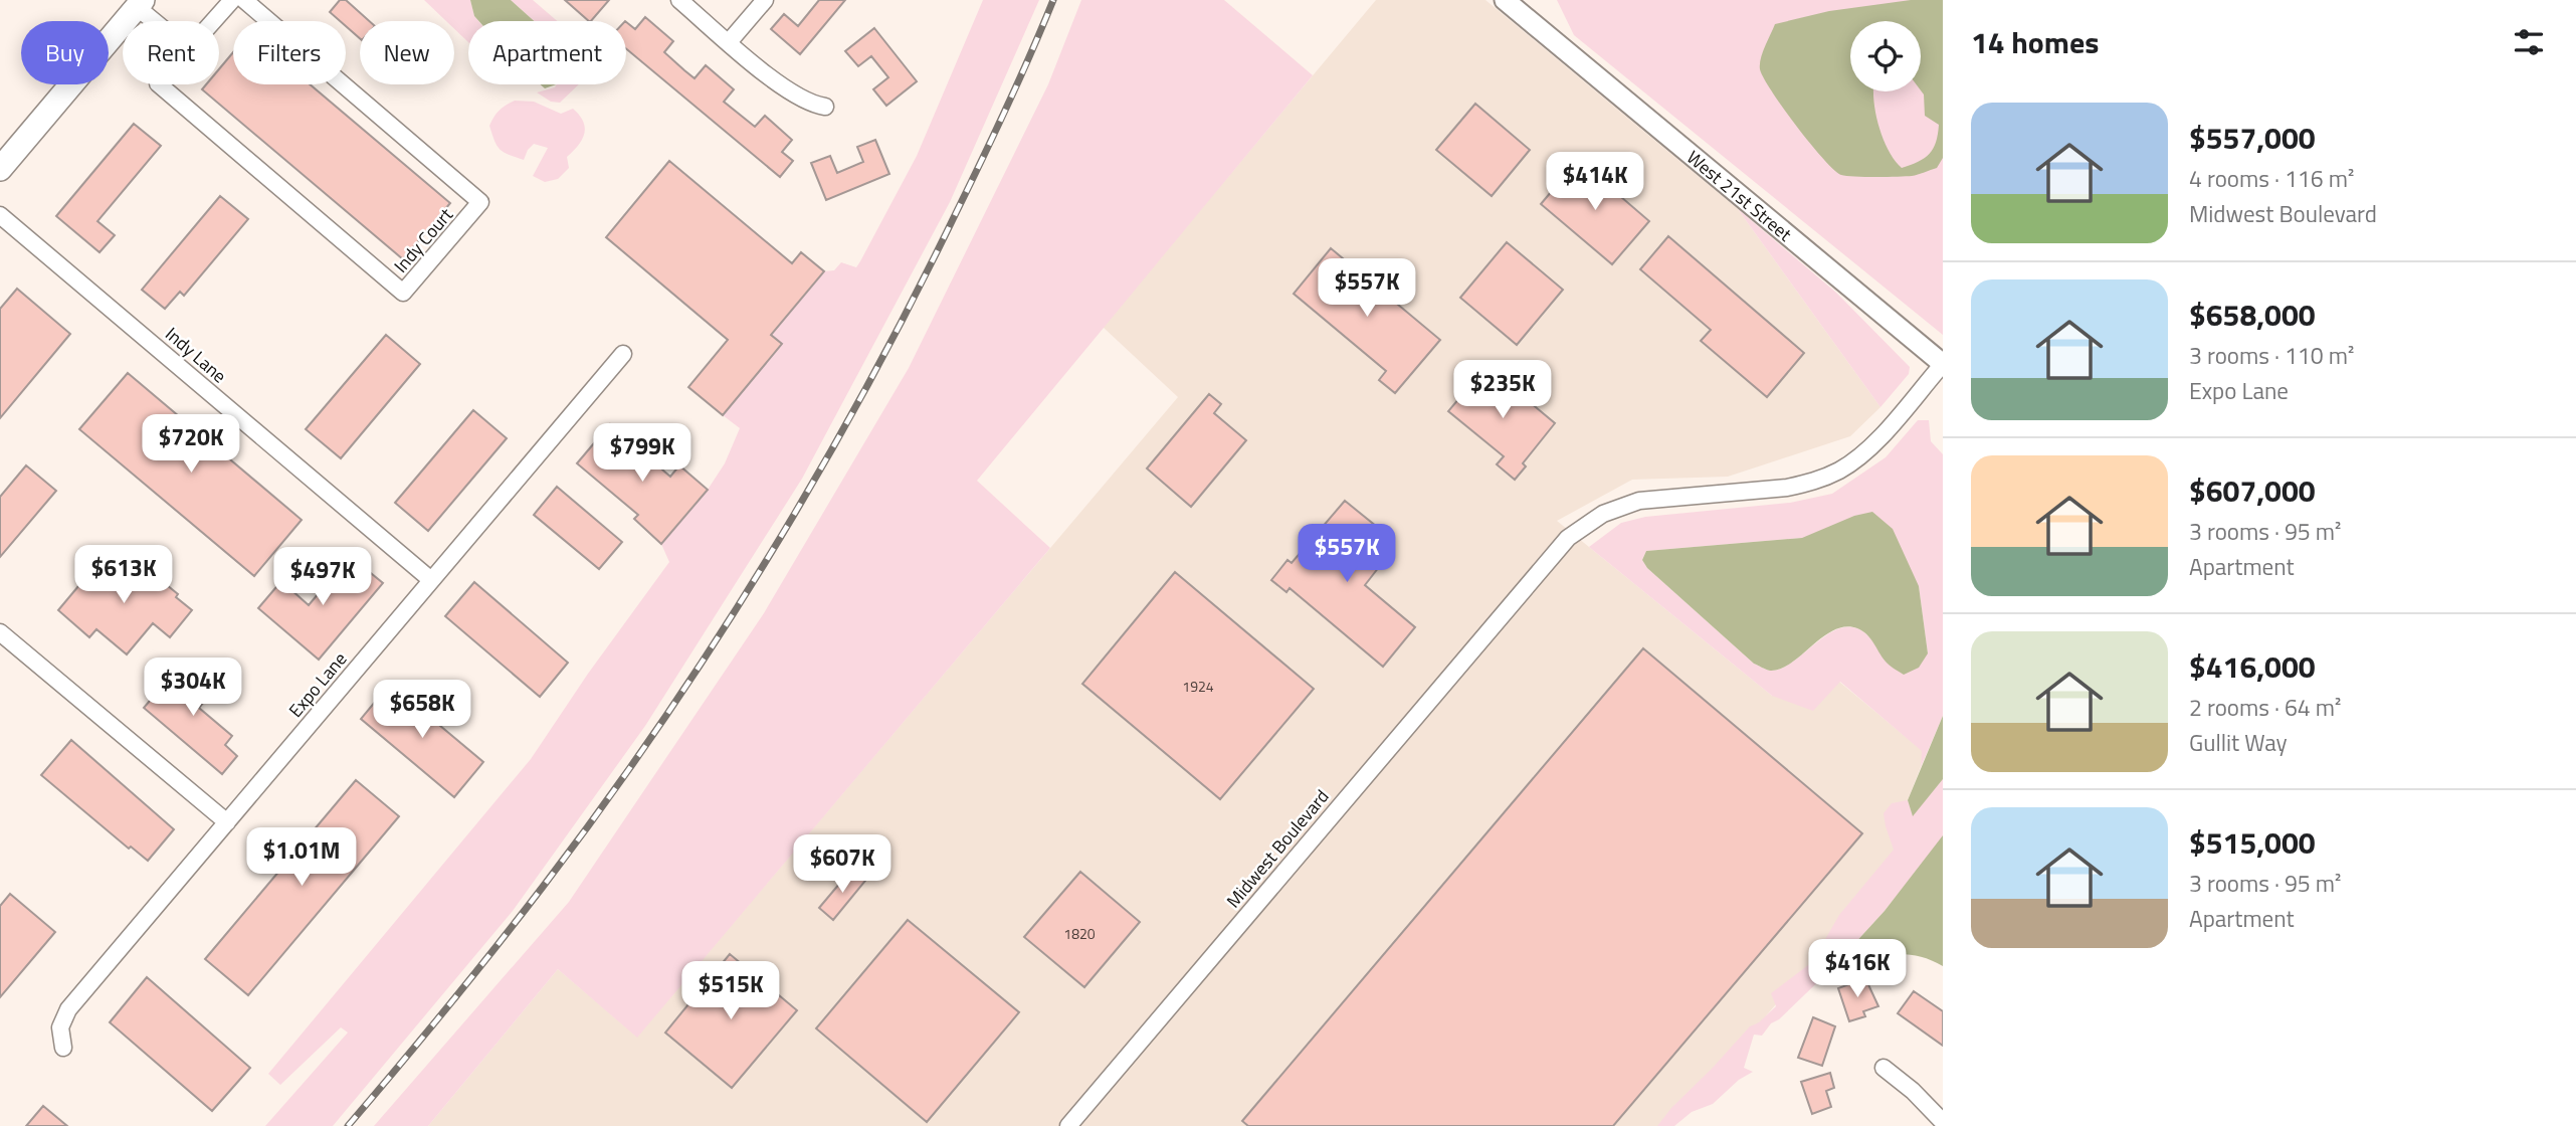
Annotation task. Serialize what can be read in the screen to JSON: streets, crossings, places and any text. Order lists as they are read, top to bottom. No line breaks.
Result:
{"streets":{"street":["West 21st Street","Indy Court","Indy Lane","Expo Lane","Midwest Boulevard"]},"crossings":[["West 21st Street","Midwest Boulevard"],["Indy Lane","Expo Lane"]],"house_numbers":["1924","1820"],"page":{"heading":"14 homes","chip":["Buy","Rent","Filters","New","Apartment"],"list":[{"name":"$557,000","note":"4 rooms · 116 m² · Midwest Boulevard"},{"name":"$658,000","note":"3 rooms · 110 m² · Expo Lane"},{"name":"$607,000","note":"3 rooms · 95 m² · Apartment"},{"name":"$416,000","note":"2 rooms · 64 m² · Gullit Way"},{"name":"$515,000","note":"3 rooms · 95 m² · Apartment"}],"price":["$414K","$557K","$235K","$720K","$799K","$557K","$613K","$497K","$304K","$658K","$1.01M","$607K","$416K","$515K"]}}
